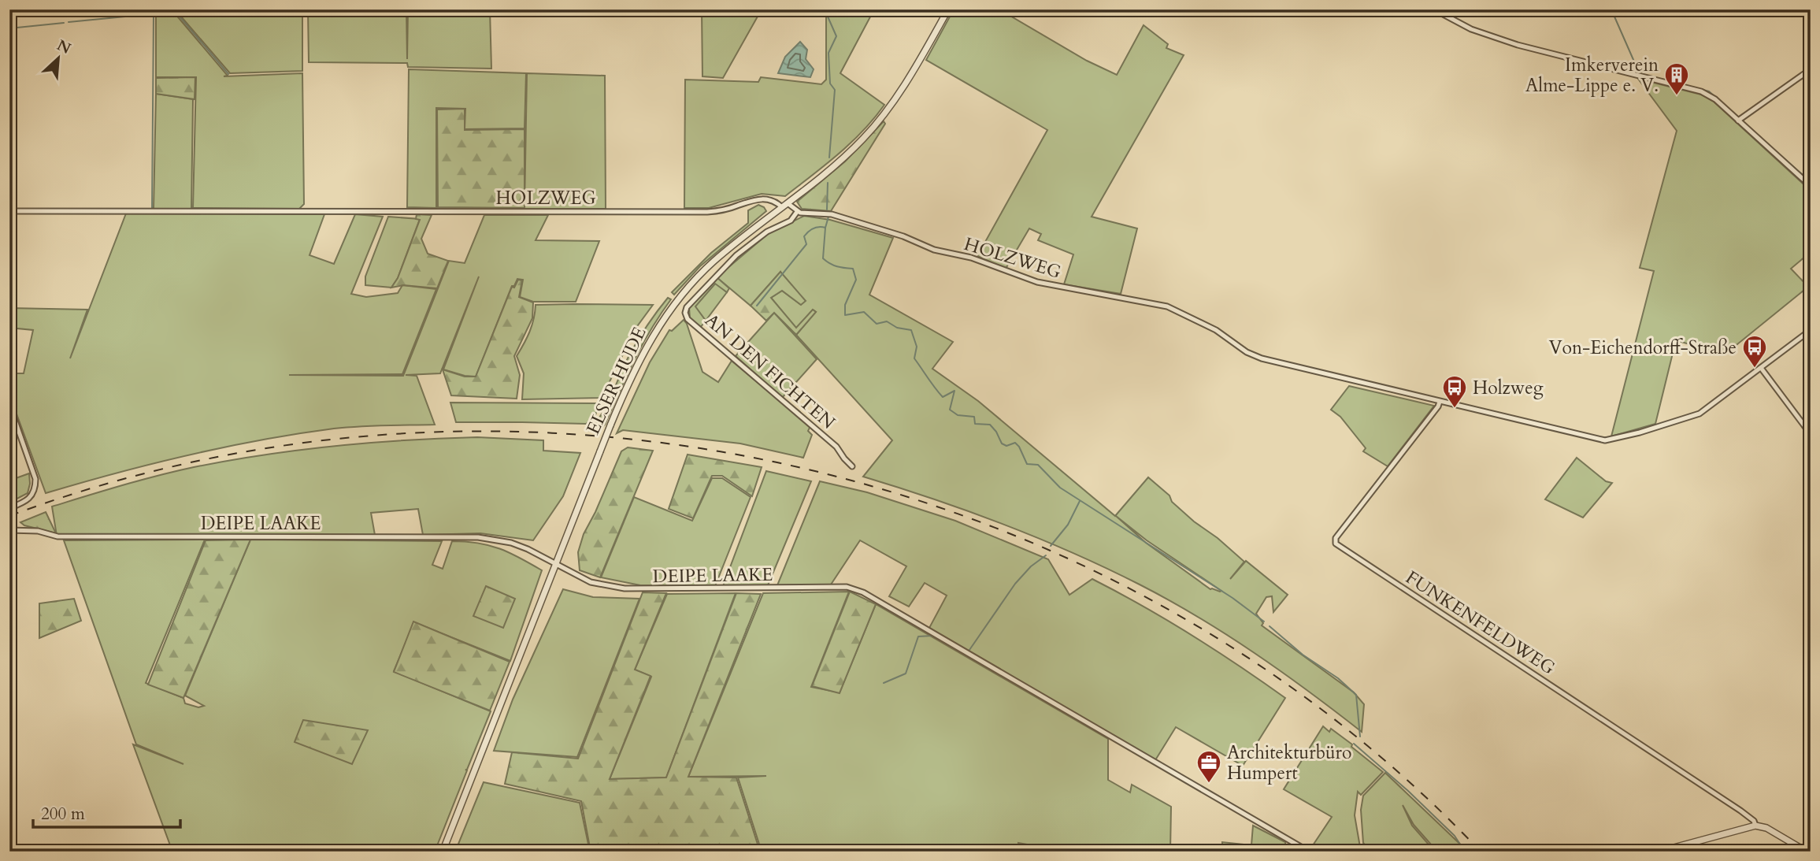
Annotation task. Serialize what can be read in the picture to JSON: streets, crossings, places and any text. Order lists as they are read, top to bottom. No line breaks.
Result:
{"streets":{"street":["HOLZWEG","AN DEN FICHTEN","ELSER HUDE","DEIPE LAAKE","FUNKENFELDWEG"]},"crossings":[["HOLZWEG","AN DEN FICHTEN"],["HOLZWEG","ELSER HUDE"],["HOLZWEG","FUNKENFELDWEG"],["ELSER HUDE","DEIPE LAAKE"]],"places":{"building":["Imkerverein Alme-Lippe e. V."],"bus stop":["Von-Eichendorff-Straße","Holzweg"],"office":["Architekturbüro Humpert"]},"scale_bar":"200 m","north":"top right"}
